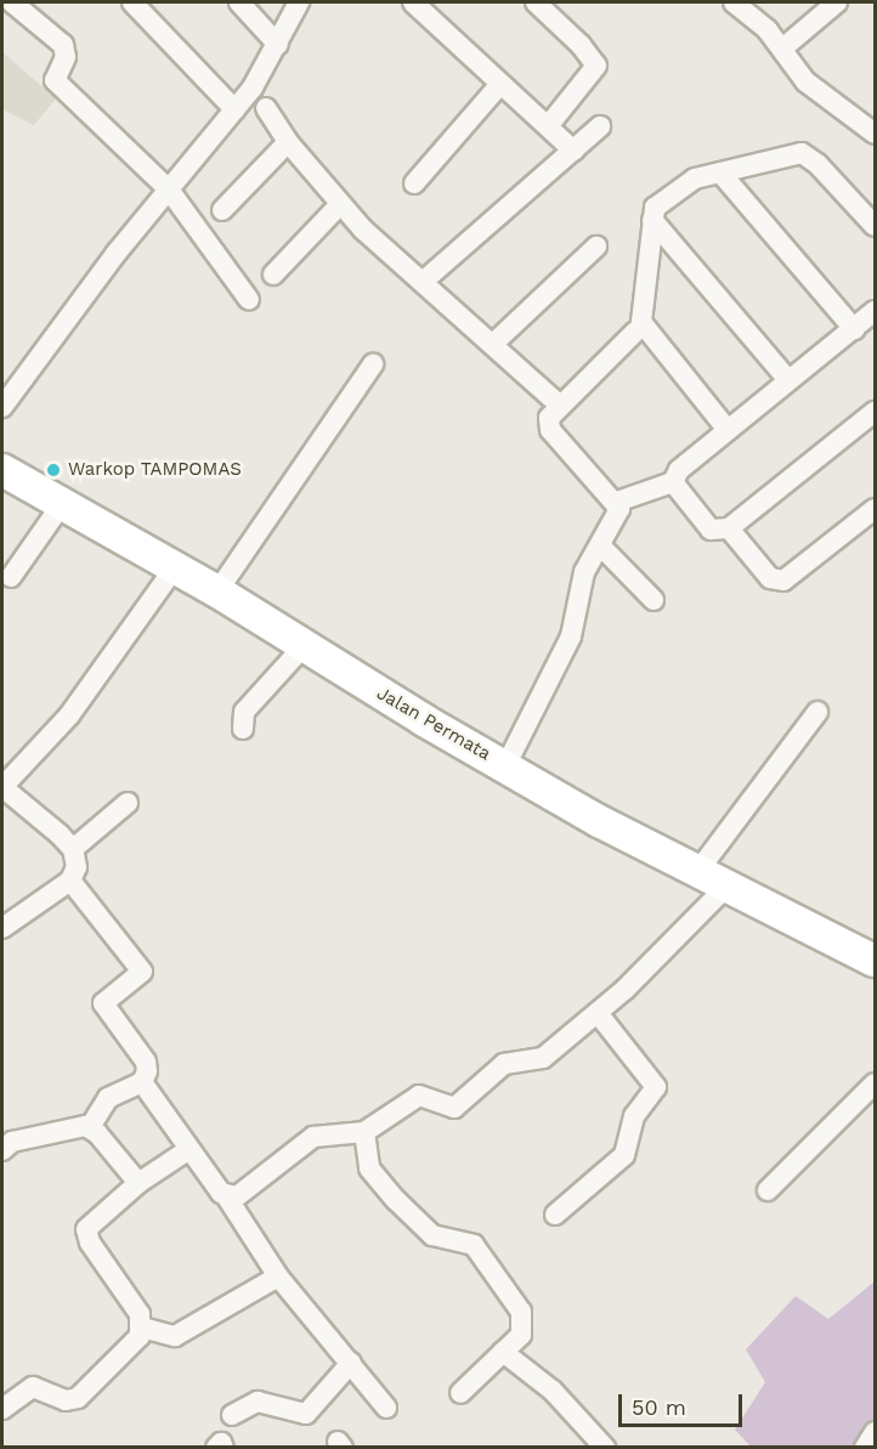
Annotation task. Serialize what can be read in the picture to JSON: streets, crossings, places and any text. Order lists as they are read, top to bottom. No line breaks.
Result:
{"streets":{"main road":["Jalan Permata"]},"places":["Warkop TAMPOMAS"],"scale_bar":"50 m"}
